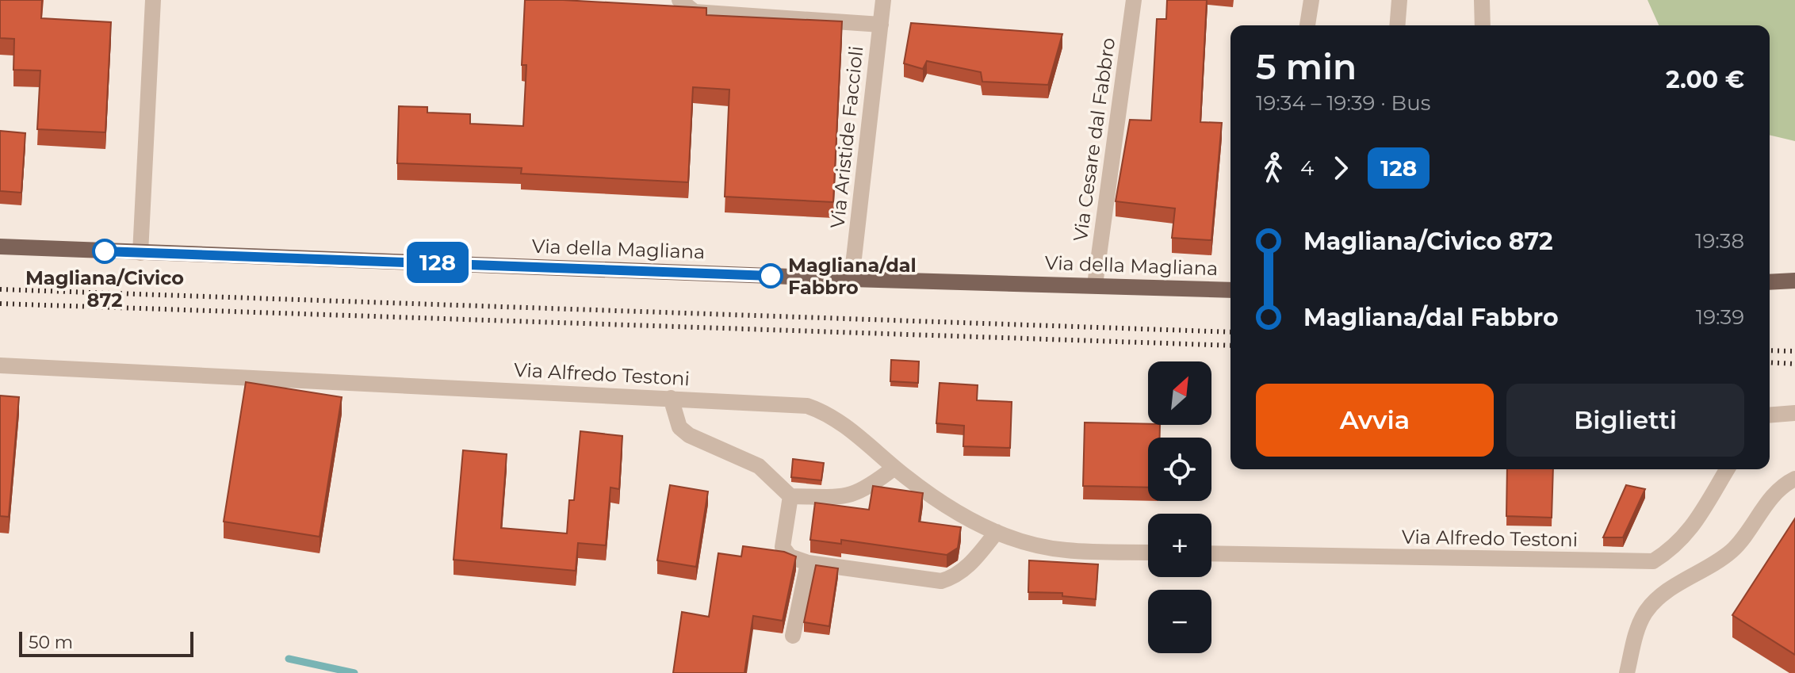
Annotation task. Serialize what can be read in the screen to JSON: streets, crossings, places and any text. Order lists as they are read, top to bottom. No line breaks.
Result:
{"streets":{"main road":["Via della Magliana"],"street":["Via Aristide Faccioli","Via Cesare dal Fabbro","Via Alfredo Testoni"]},"crossings":[["Via Aristide Faccioli","Via della Magliana"],["Via Cesare dal Fabbro","Via della Magliana"]],"places":["Magliana/Civico 872","Magliana/dal Fabbro"],"lines":["bus line 128"],"scale_bar":"50 m","north":"top right","page":{"on_map":"128","heading":["5 min","19:34 – 19:39 · Bus","2.00 €"],"legs":["4","128"],"list":[{"name":"Magliana/Civico 872","value":"19:38"},{"name":"Magliana/dal Fabbro","value":"19:39"}],"map_buttons":["+","−"],"buttons":["Avvia","Biglietti"],"scale":"50 m"}}
